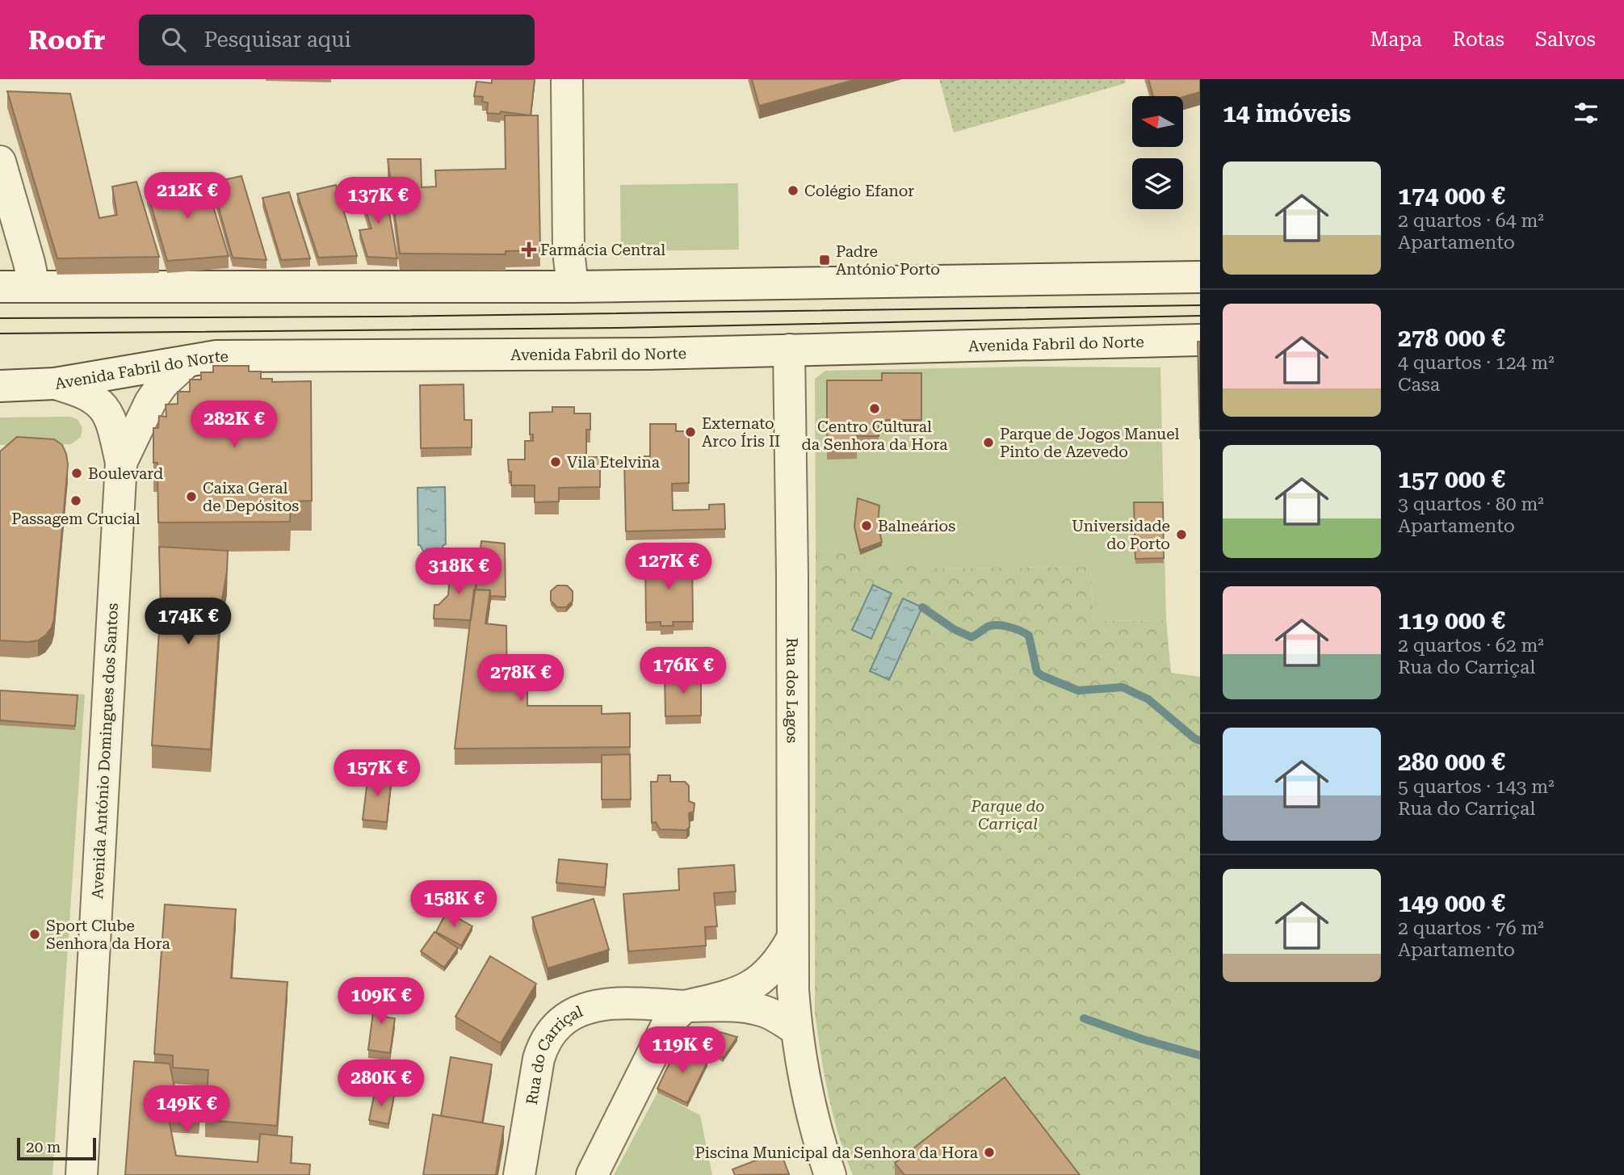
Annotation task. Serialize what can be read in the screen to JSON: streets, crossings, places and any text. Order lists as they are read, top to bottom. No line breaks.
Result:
{"streets":{"street":["Avenida Fabril do Norte","Rua dos Lagos","Avenida António Domingues dos Santos","Rua do Carriçal"]},"crossings":[["Avenida Fabril do Norte","Rua dos Lagos"],["Rua dos Lagos","Rua do Carriçal"]],"parks":["Parque do Carriçal"],"places":{"other":["Colégio Efanor","Centro Cultural da Senhora da Hora","Externato Arco Íris II","Parque de Jogos Manuel Pinto de Azevedo","Vila Etelvina","Boulevard","Caixa Geral de Depósitos","Passagem Crucial","Balneários","Universidade do Porto","Sport Clube Senhora da Hora","Piscina Municipal da Senhora da Hora"],"health":["Farmácia Central"],"transit":["Padre António Porto"]},"scale_bar":"20 m","north":"left","page":{"header":"Roofr","search":"Pesquisar aqui","nav":["Mapa","Rotas","Salvos"],"heading":"14 imóveis","list":[{"name":"174 000 €","note":"2 quartos · 64 m² · Apartamento"},{"name":"278 000 €","note":"4 quartos · 124 m² · Casa"},{"name":"157 000 €","note":"3 quartos · 80 m² · Apartamento"},{"name":"119 000 €","note":"2 quartos · 62 m² · Rua do Carriçal"},{"name":"280 000 €","note":"5 quartos · 143 m² · Rua do Carriçal"},{"name":"149 000 €","note":"2 quartos · 76 m² · Apartamento"}],"price":["212K €","137K €","282K €","127K €","318K €","174K €","176K €","278K €","157K €","158K €","109K €","119K €","280K €","149K €"],"scale":"20 m"}}
